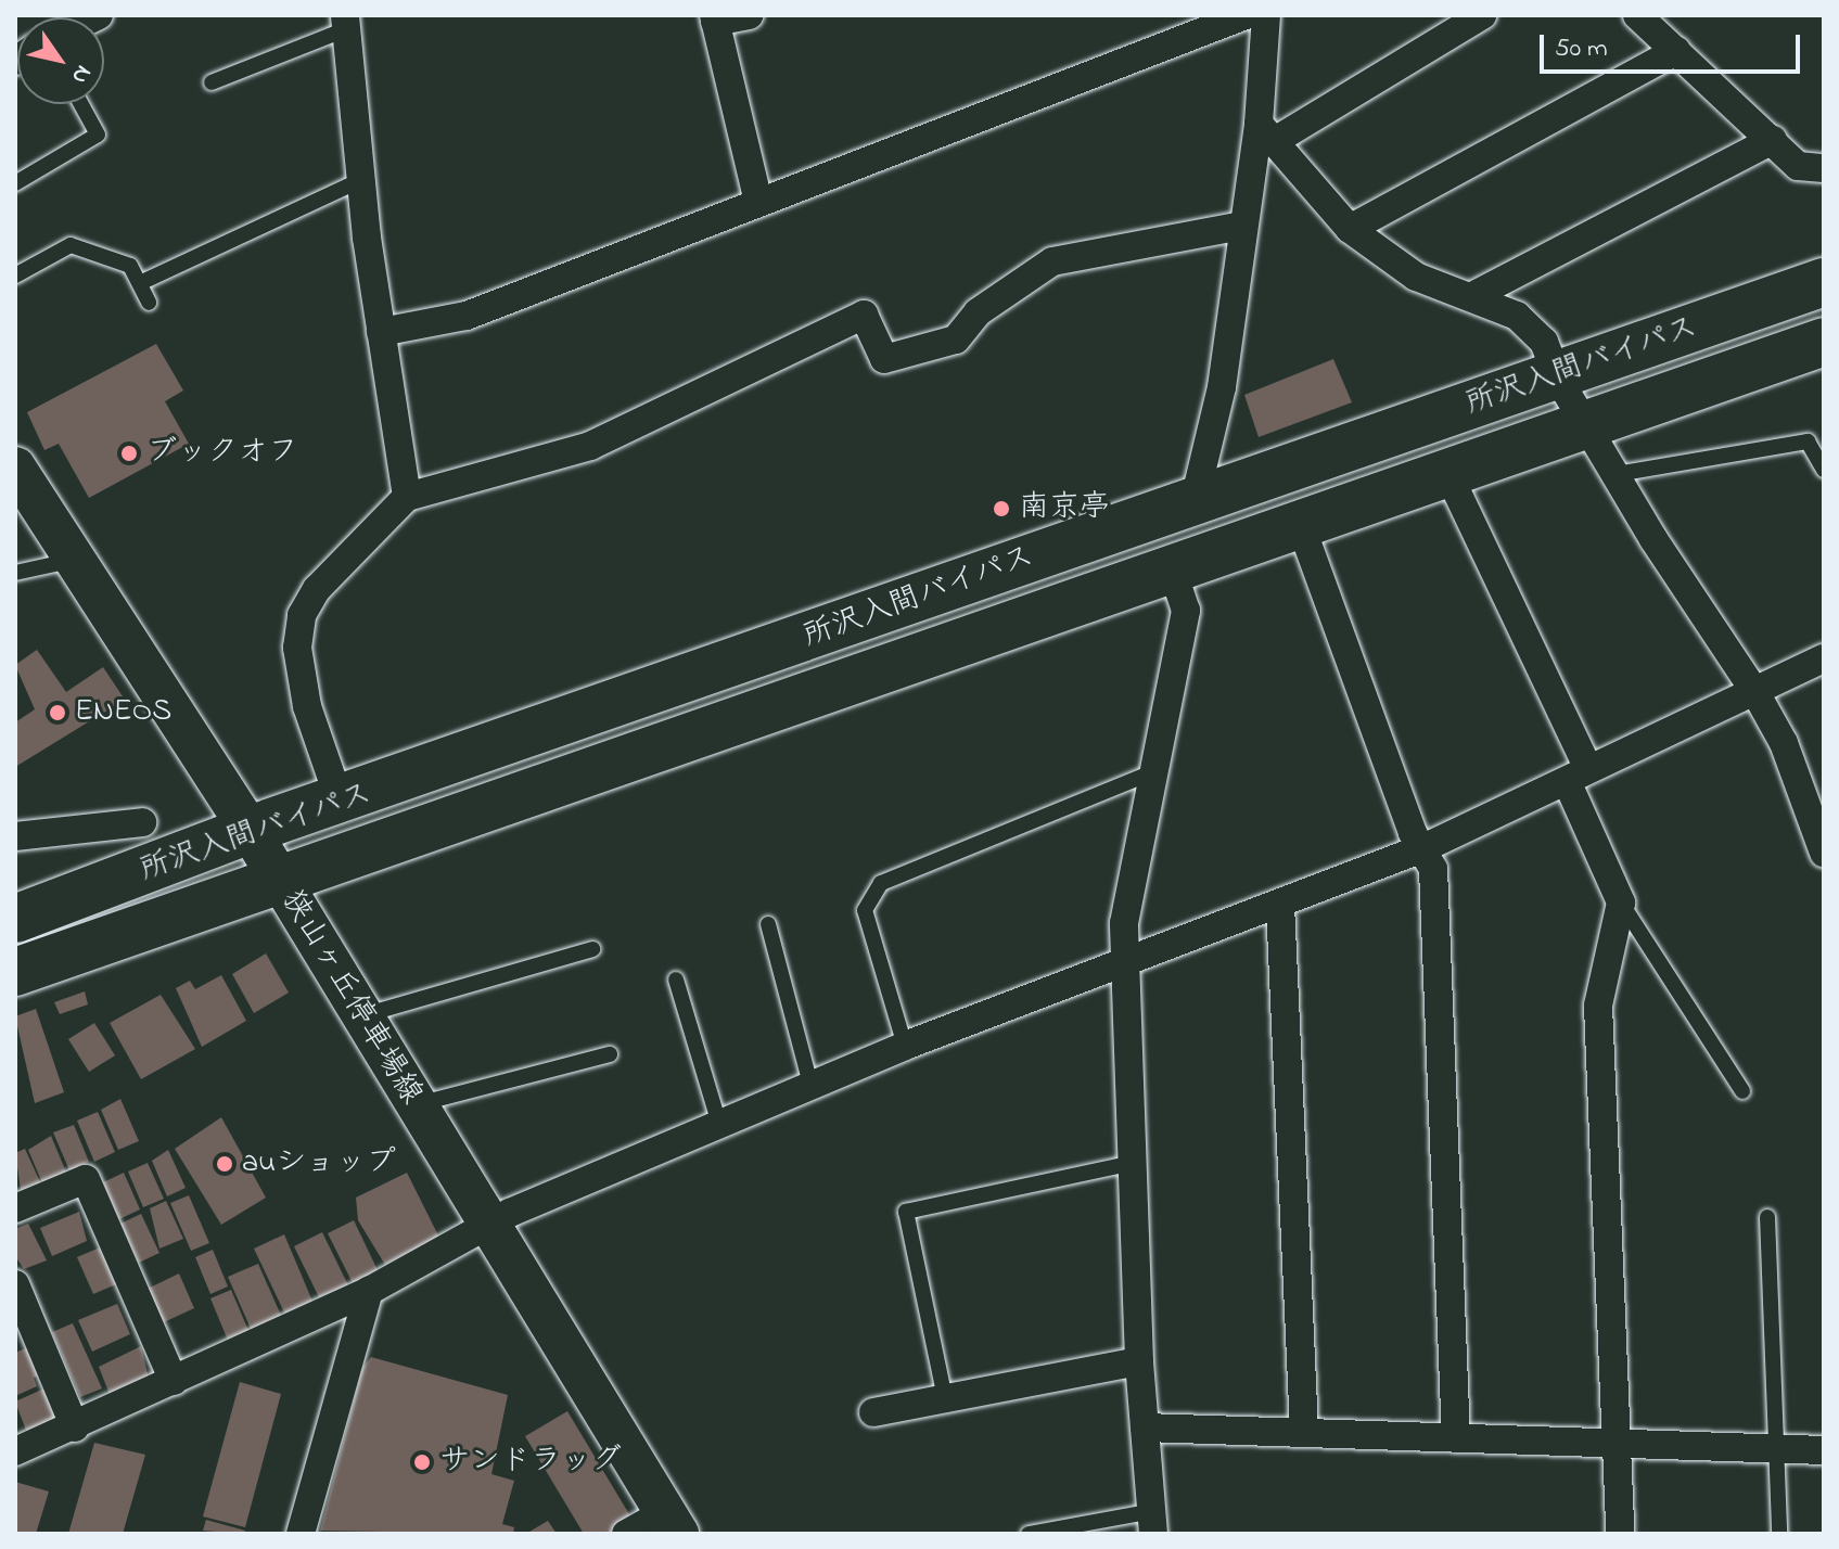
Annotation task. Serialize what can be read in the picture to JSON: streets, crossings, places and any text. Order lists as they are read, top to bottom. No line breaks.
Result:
{"streets":{"highway":["所沢入間バイパス"],"main road":["狭山ヶ丘停車場線"]},"crossings":[["所沢入間バイパス","狭山ヶ丘停車場線"]],"places":["ブックオフ","南京亭","ENEOS","auショップ","サンドラッグ"],"scale_bar":"50 m","north":"bottom right"}
